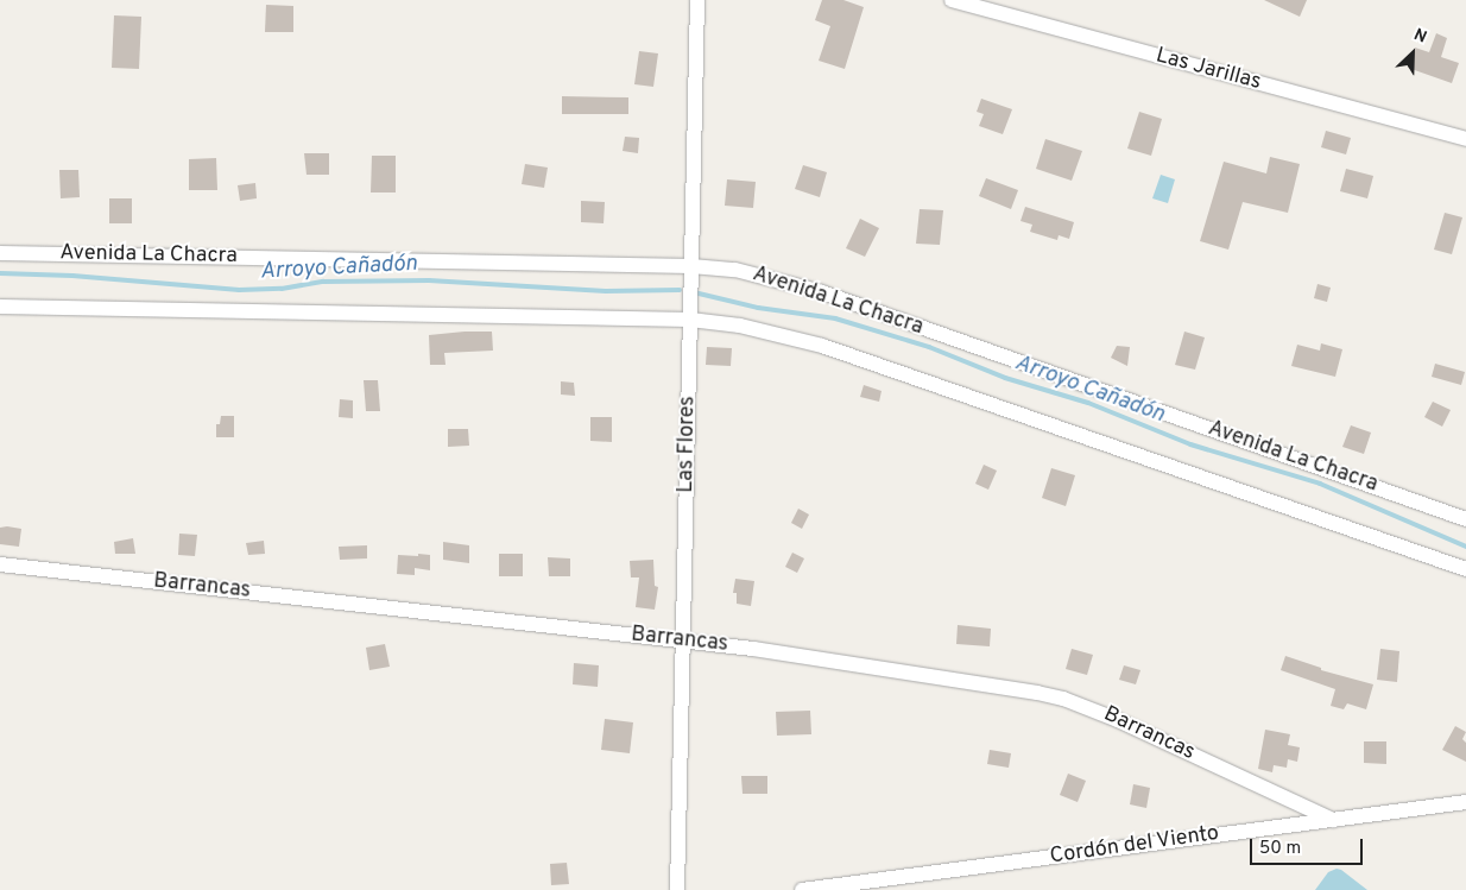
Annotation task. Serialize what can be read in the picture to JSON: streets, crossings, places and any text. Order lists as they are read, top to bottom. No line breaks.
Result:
{"streets":{"street":["Las Jarillas","Avenida La Chacra","Las Flores","Barrancas","Cordón del Viento"]},"crossings":[["Avenida La Chacra","Las Flores"],["Las Flores","Barrancas"],["Barrancas","Cordón del Viento"]],"water":["Arroyo Cañadón"],"scale_bar":"50 m","north":"top right"}
